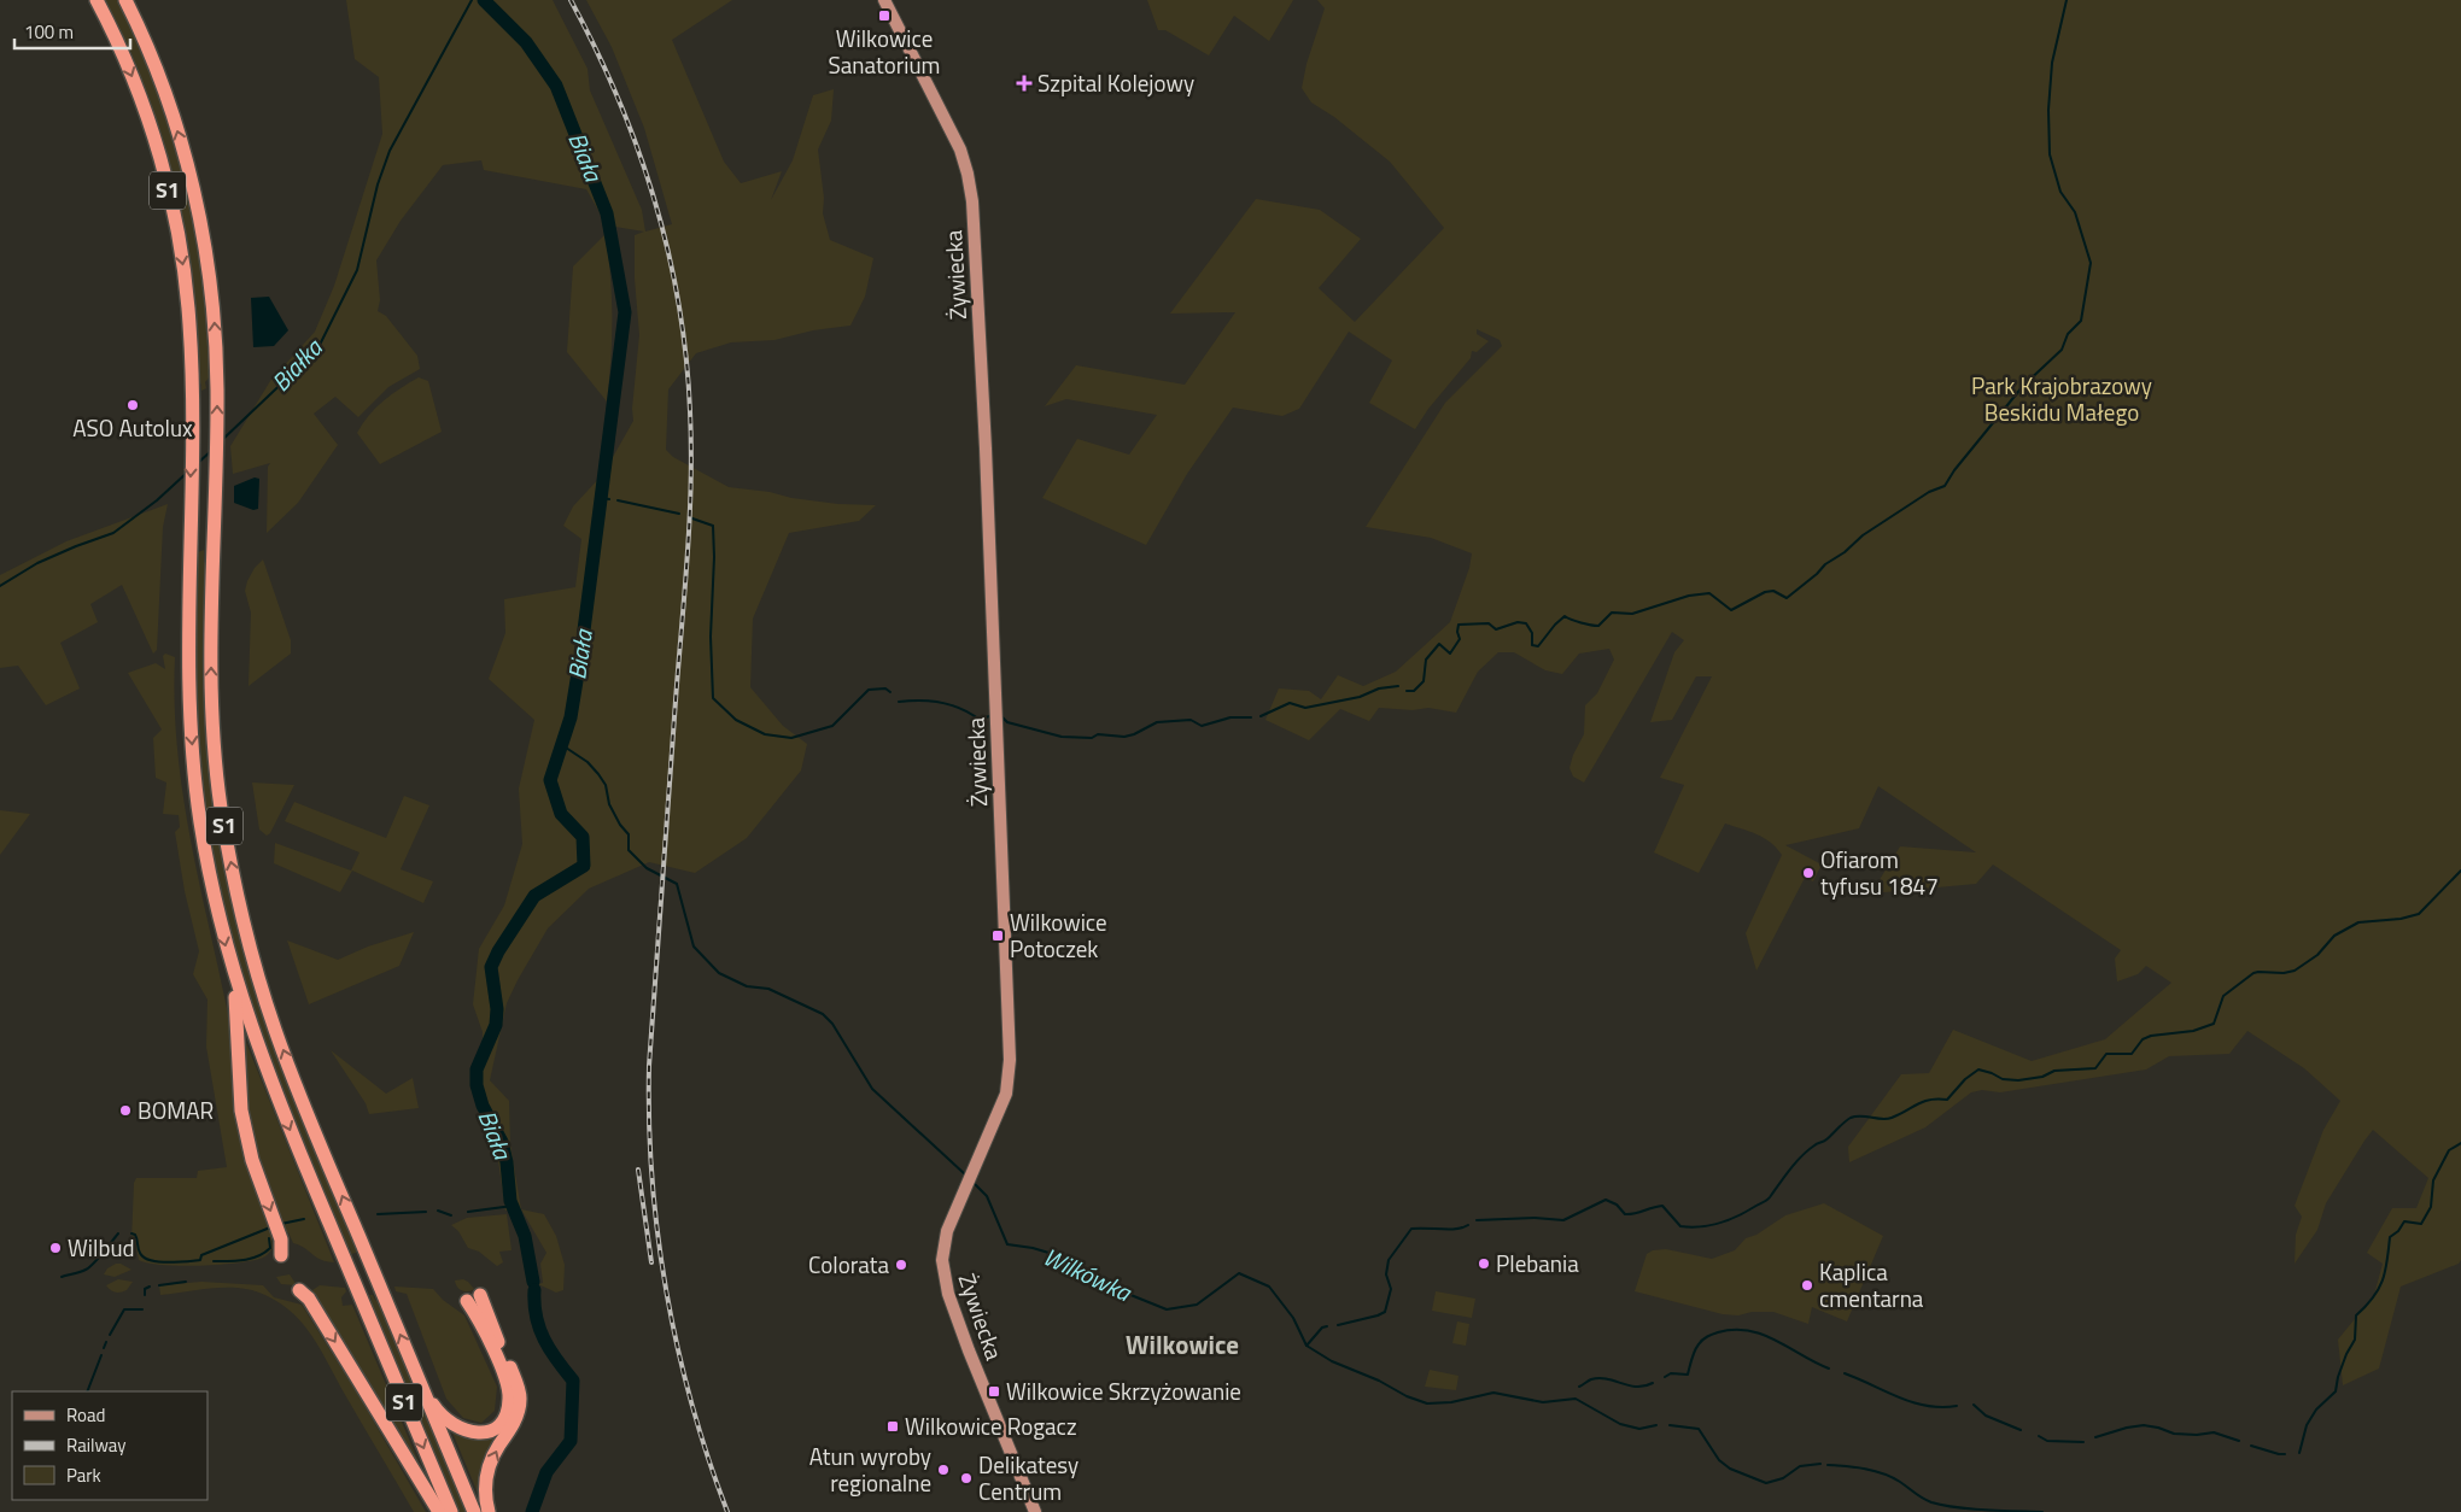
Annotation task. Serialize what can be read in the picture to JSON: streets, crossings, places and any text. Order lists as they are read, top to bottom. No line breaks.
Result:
{"streets":{"highway":["S1"],"main road":["Żywiecka"]},"districts":["Wilkowice"],"water":["Biała","Białka","Wilkówka"],"parks":["Park Krajobrazowy Beskidu Małego"],"places":{"transit":["Wilkowice Sanatorium","Wilkowice Potoczek","Wilkowice Skrzyżowanie","Wilkowice Rogacz"],"health":["Szpital Kolejowy"],"other":["ASO Autolux","Ofiarom tyfusu 1847","BOMAR","Wilbud","Plebania","Colorata","Kaplica cmentarna","Atun wyroby regionalne","Delikatesy Centrum"]},"legend":["Road","Railway","Park"],"scale_bar":"100 m"}
